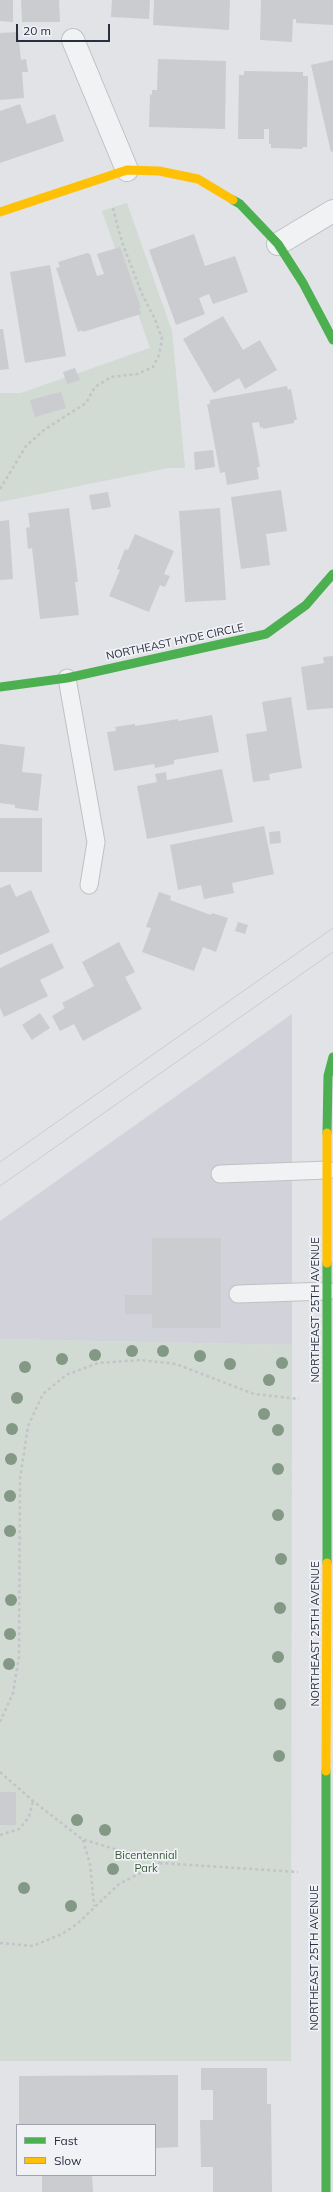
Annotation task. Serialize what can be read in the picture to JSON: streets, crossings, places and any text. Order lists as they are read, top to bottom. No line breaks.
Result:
{"streets":{"street":["NORTHEAST HYDE CIRCLE","NORTHEAST 25TH AVENUE"]},"parks":["Bicentennial Park"],"legend":["Fast","Slow"],"scale_bar":"20 m"}
